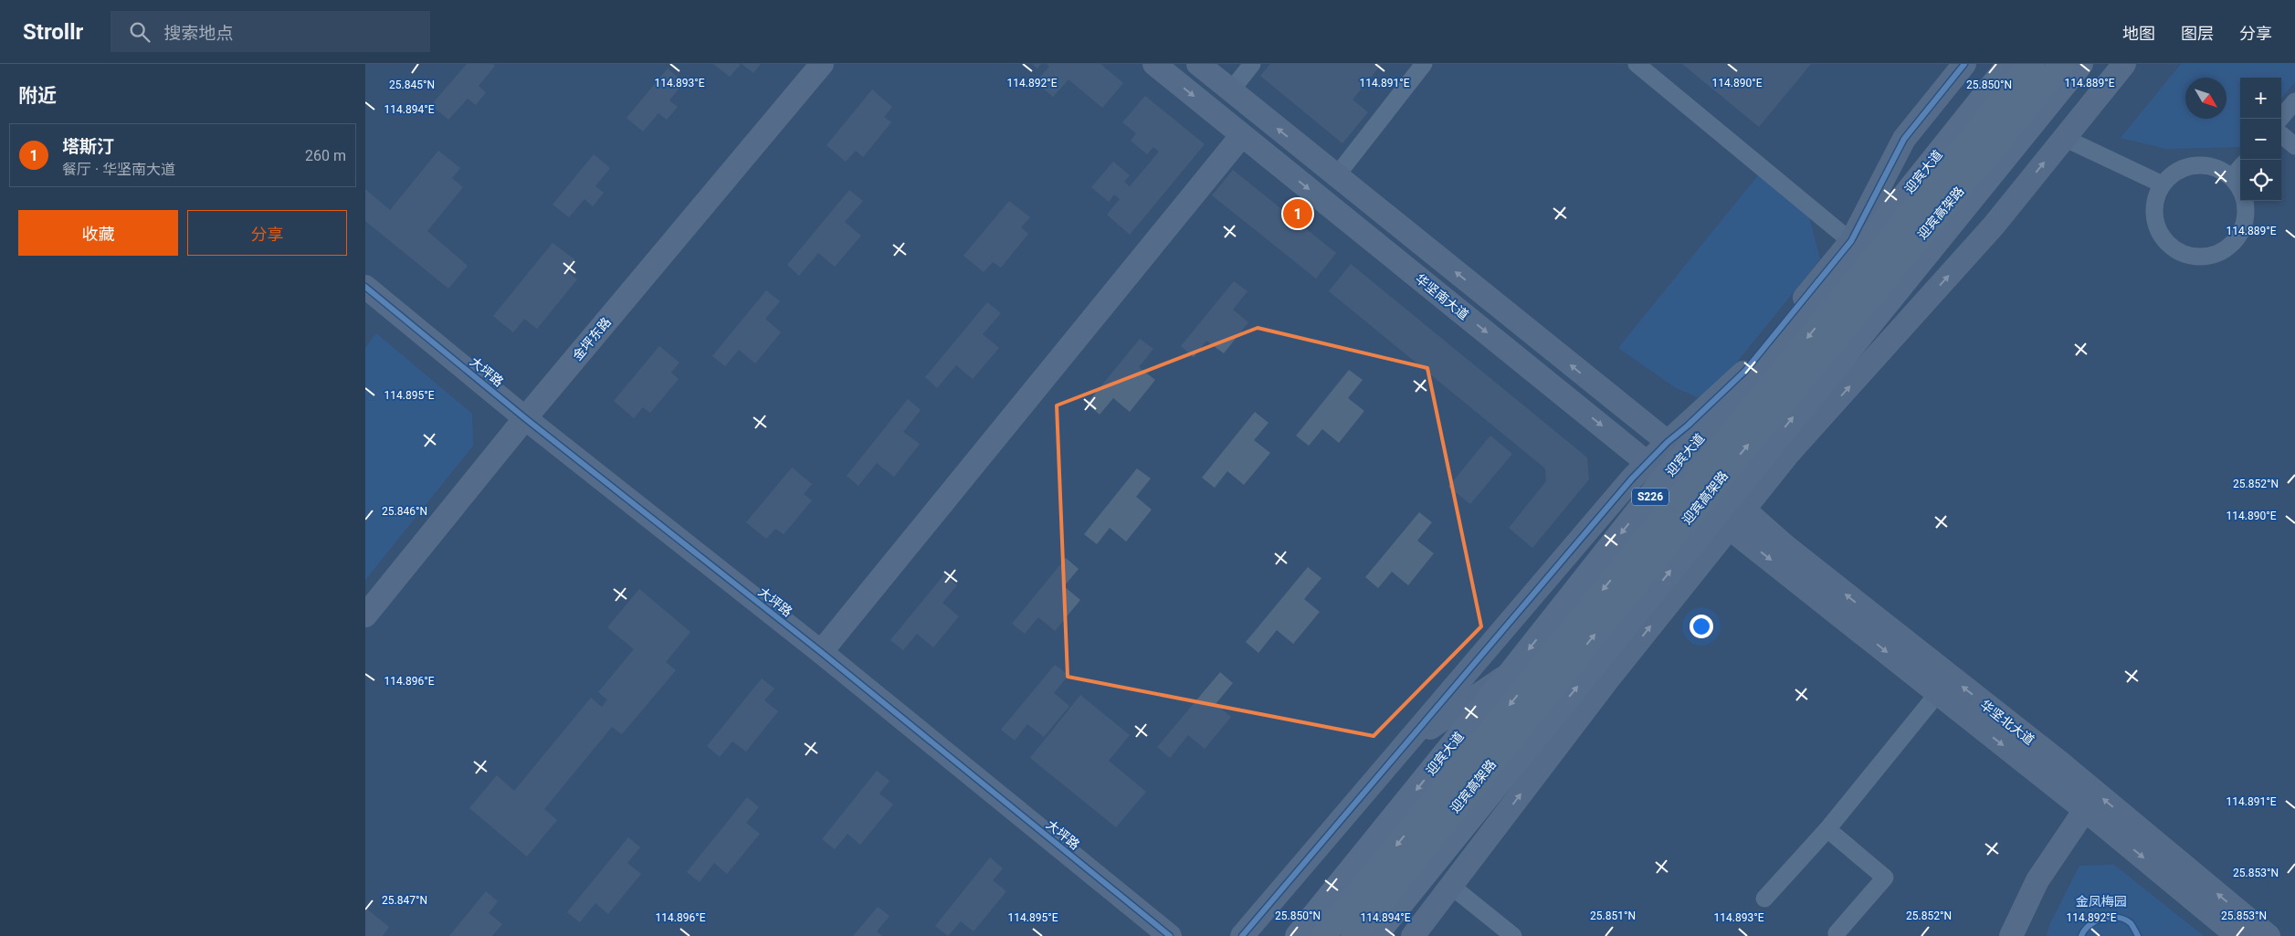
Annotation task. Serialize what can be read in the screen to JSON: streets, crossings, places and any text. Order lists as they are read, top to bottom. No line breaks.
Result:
{"streets":{"highway":["迎宾高架路"],"main road":["迎宾大道","S226"],"street":["华坚南大道","金坪东路","大坪路","华坚北大道"]},"crossings":[["迎宾大道","华坚南大道"],["华坚南大道","华坚北大道"],["金坪东路","大坪路"]],"parks":["金凤梅园"],"north":"bottom right","page":{"header":"Strollr","search":"搜索地点","nav":["地图","图层","分享"],"heading":"附近","map_buttons":["+","−"],"list":[{"mark":"1","name":"塔斯汀","note":"餐厅 · 华坚南大道","value":"260 m"}],"buttons":["收藏","分享"],"pins":"1"},"coordinates":["114.893°E","114.892°E","114.891°E","114.890°E","114.889°E","25.845°N","25.850°N","114.894°E","114.895°E","25.852°N","25.846°N","114.896°E","25.853°N","25.847°N","25.851°N"]}
